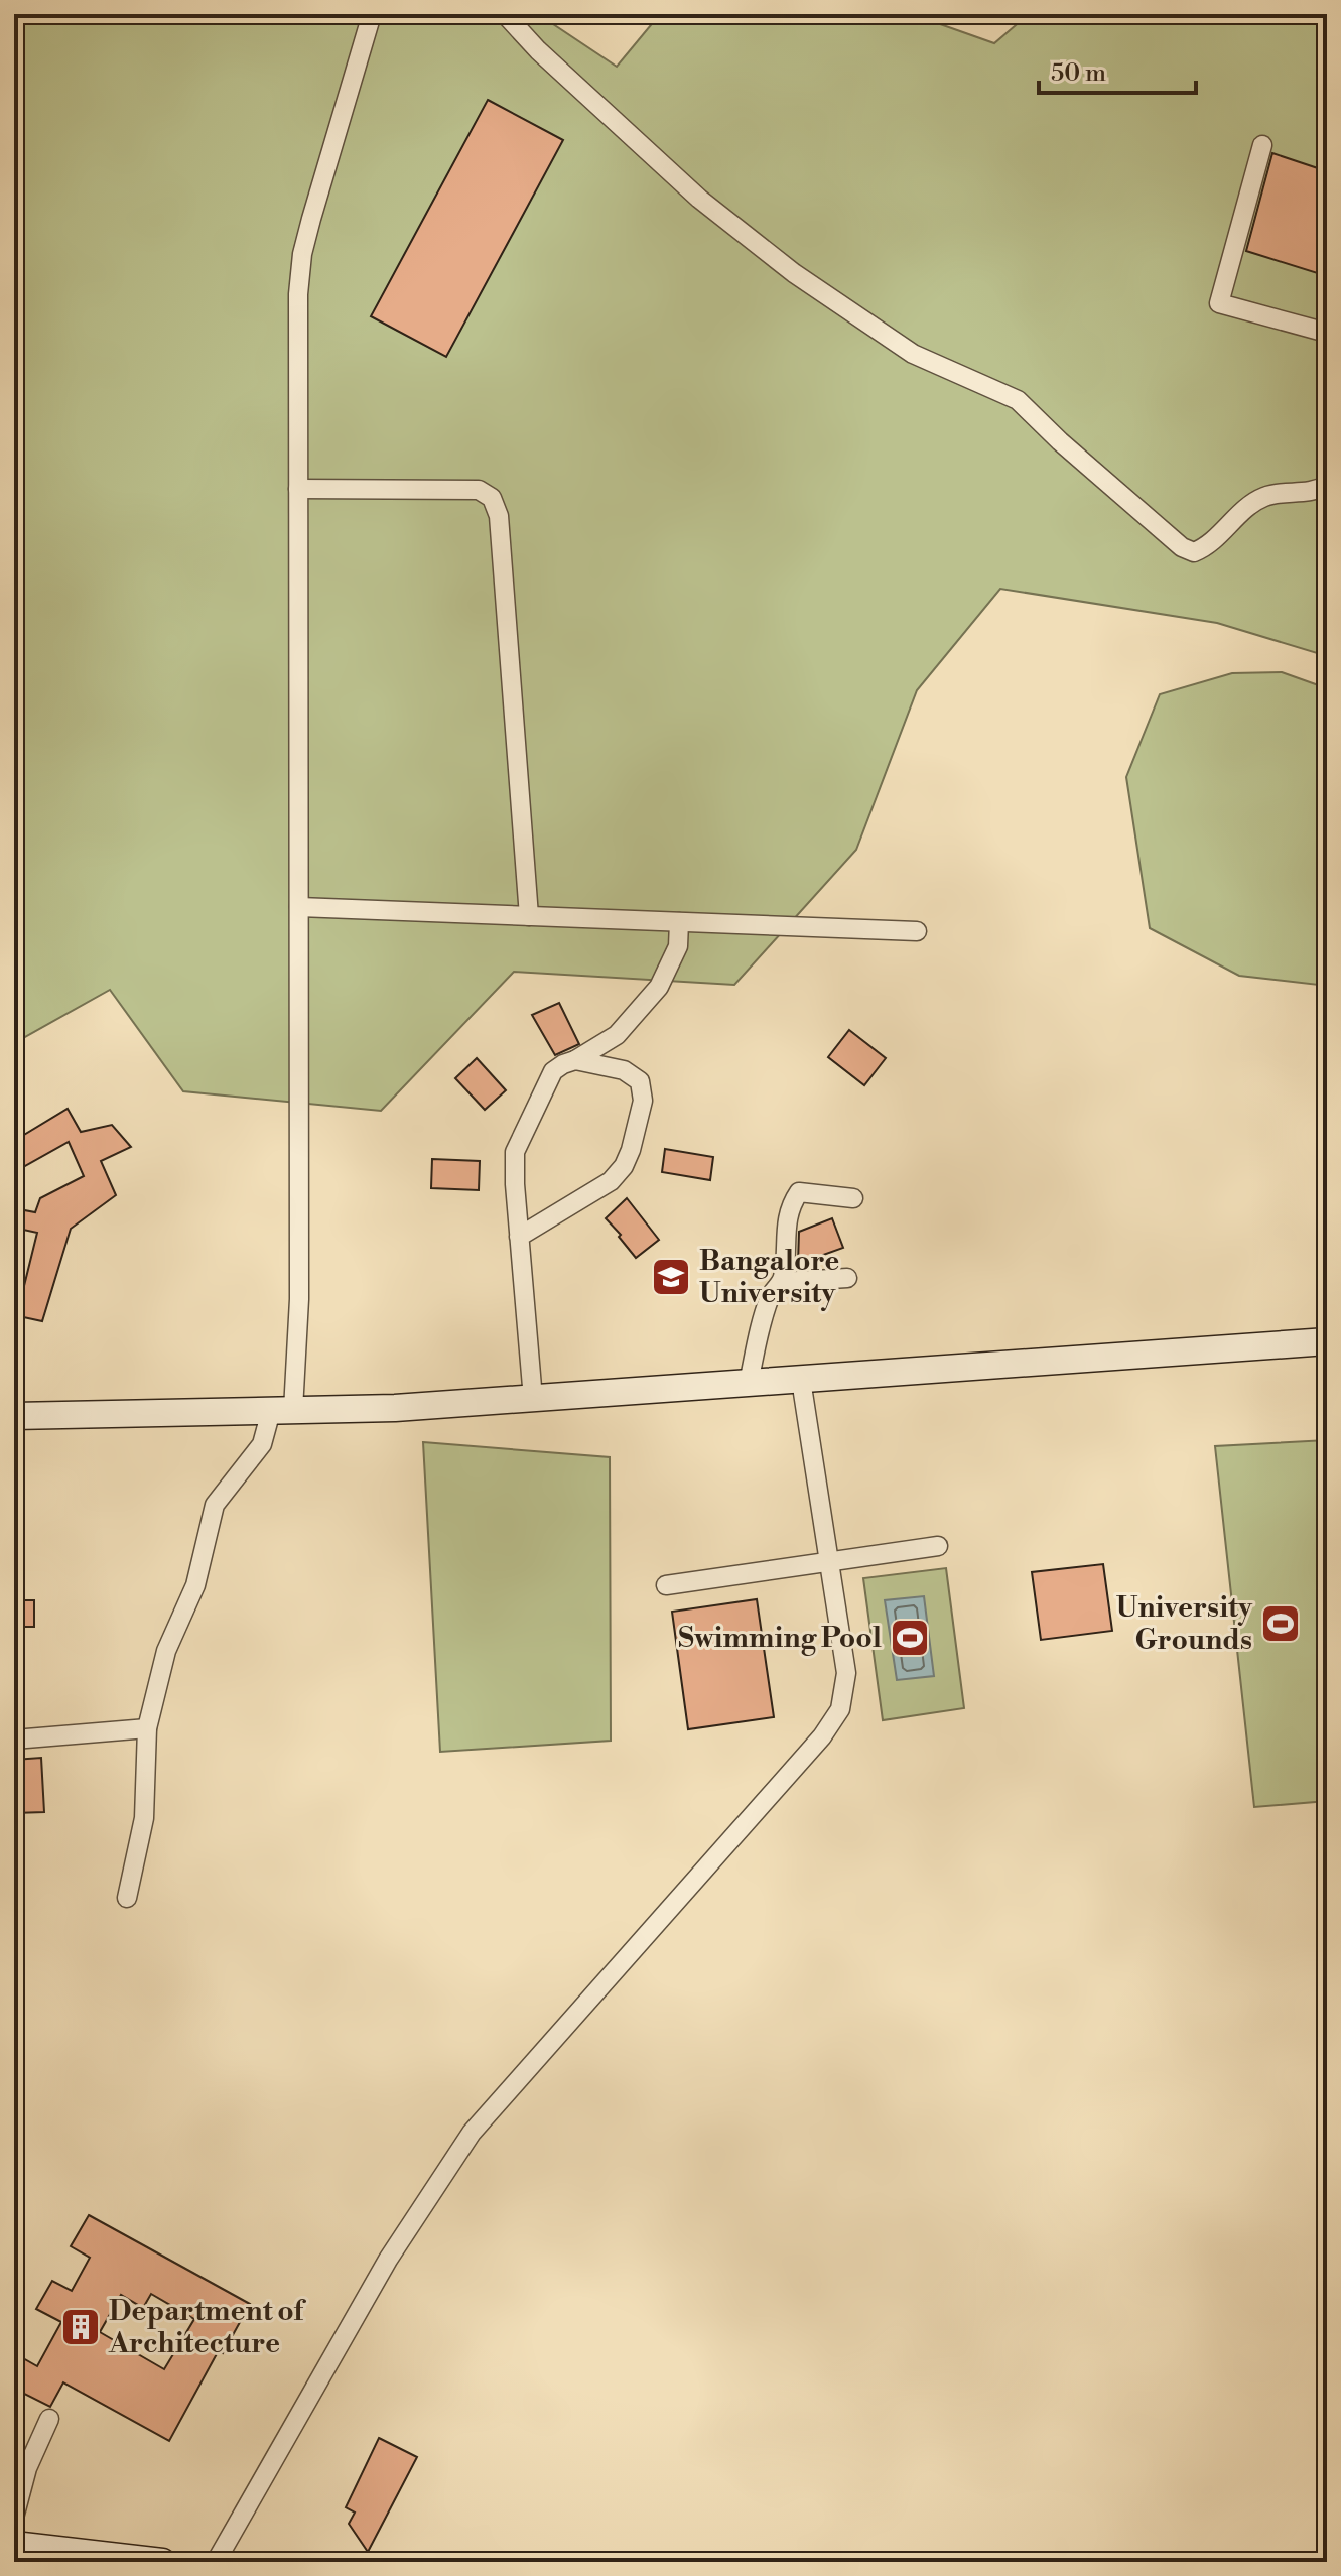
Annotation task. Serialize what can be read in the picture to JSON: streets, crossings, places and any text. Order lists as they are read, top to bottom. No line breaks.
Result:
{"places":{"school or university":["Bangalore University"],"sports":["University Grounds","Swimming Pool"],"building":["Department of Architecture"]},"scale_bar":"50 m"}
